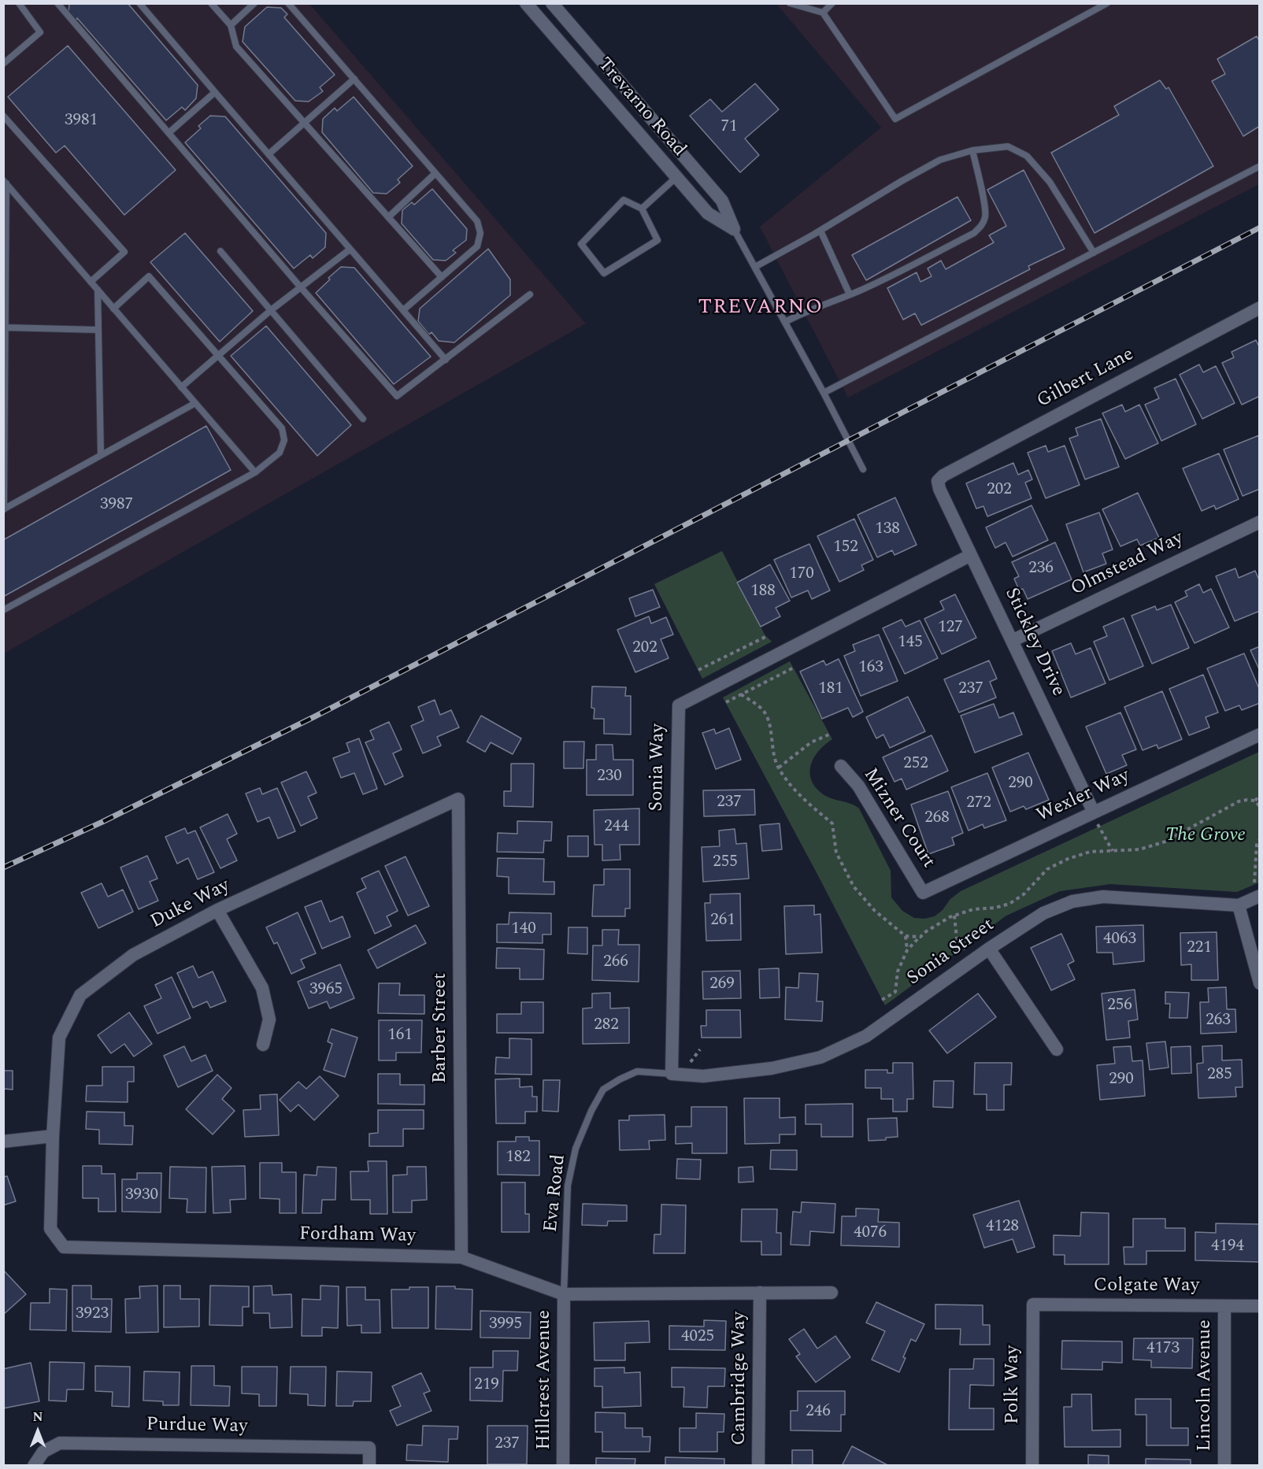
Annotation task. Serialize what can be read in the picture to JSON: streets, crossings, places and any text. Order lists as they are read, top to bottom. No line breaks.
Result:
{"streets":{"street":["Trevarno Road","Gilbert Lane","Olmstead Way","Stickley Drive","Sonia Way","Wexler Way","Mizner Court","Duke Way","Sonia Street","Barber Street","Fordham Way","Colgate Way","Cambridge Way","Hillcrest Avenue","Polk Way","Lincoln Avenue","Purdue Way"],"lane":["Eva Road"]},"crossings":[["Gilbert Lane","Stickley Drive"],["Olmstead Way","Stickley Drive"],["Stickley Drive","Sonia Way"],["Stickley Drive","Wexler Way"],["Sonia Way","Sonia Street"],["Sonia Way","Eva Road"],["Wexler Way","Mizner Court"],["Duke Way","Barber Street"],["Duke Way","Fordham Way"],["Sonia Street","Eva Road"],["Barber Street","Fordham Way"],["Eva Road","Fordham Way"],["Eva Road","Hillcrest Avenue"],["Fordham Way","Cambridge Way"],["Fordham Way","Hillcrest Avenue"],["Colgate Way","Polk Way"],["Colgate Way","Lincoln Avenue"]],"districts":["TREVARNO"],"parks":["The Grove"],"house_numbers":["3981","71","202","3987","138","152","236","170","188","127","145","202","163","181","237","252","230","290","237","272","268","244","255","261","140","4063","221","266","269","3965","256","263","282","161","285","290","182","3930","4128","4076","4194","3923","3995","4025","4173","219","246","237"],"north":"top"}
